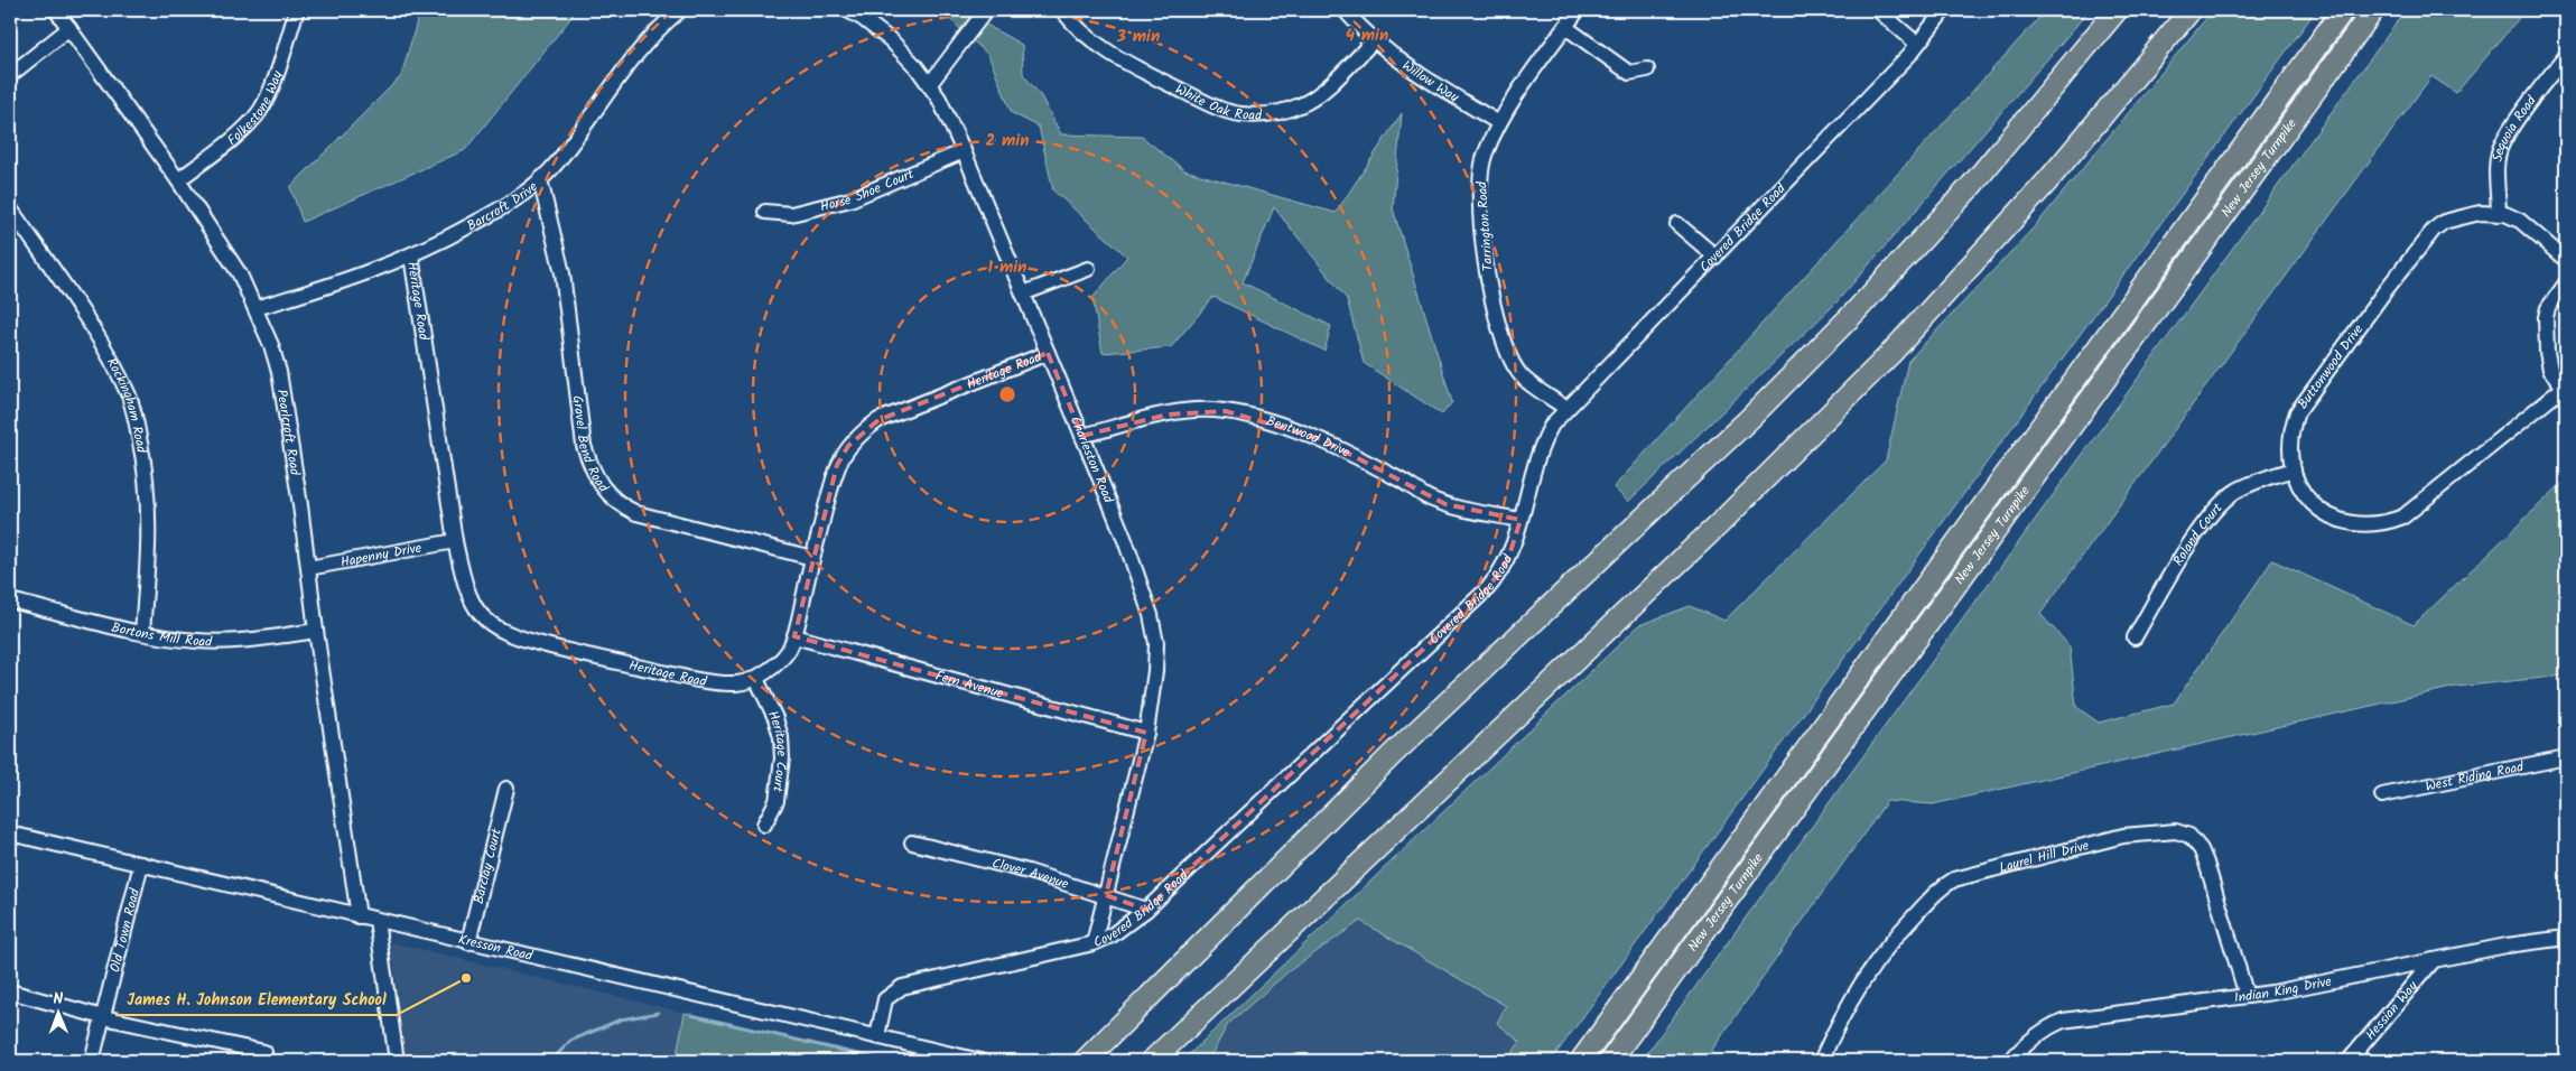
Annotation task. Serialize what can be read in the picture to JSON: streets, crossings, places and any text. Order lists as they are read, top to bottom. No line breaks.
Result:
{"streets":{"highway":["New Jersey Turnpike"],"street":["Willow Way","White Oak Road","Folkestone Way","Sequoia Road","Horse Shoe Court","Barcroft Drive","Tarrington Road","Covered Bridge Road","Heritage Road","Buttonwood Drive","Rockingham Road","Pearlcroft Road","Bentwood Drive","Gravel Bend Road","Charleston Road","Roland Court","Hapenny Drive","Bortons Mill Road","Fern Avenue","Heritage Court","West Riding Road","Laurel Hill Drive","Barclay Court","Clover Avenue","Old Town Road","Kresson Road","Indian King Drive","Hessian Way"]},"crossings":[["Willow Way","White Oak Road"],["Willow Way","Tarrington Road"],["Folkestone Way","Pearlcroft Road"],["Sequoia Road","Buttonwood Drive"],["Horse Shoe Court","Charleston Road"],["Barcroft Drive","Heritage Road"],["Barcroft Drive","Pearlcroft Road"],["Barcroft Drive","Gravel Bend Road"],["Tarrington Road","Covered Bridge Road"],["Covered Bridge Road","Bentwood Drive"],["Covered Bridge Road","Charleston Road"],["Covered Bridge Road","Clover Avenue"],["Covered Bridge Road","Kresson Road"],["Heritage Road","Gravel Bend Road"],["Heritage Road","Charleston Road"],["Heritage Road","Hapenny Drive"],["Heritage Road","Fern Avenue"],["Heritage Road","Heritage Court"],["Buttonwood Drive","Roland Court"],["Rockingham Road","Bortons Mill Road"],["Pearlcroft Road","Hapenny Drive"],["Pearlcroft Road","Bortons Mill Road"],["Pearlcroft Road","Kresson Road"],["Bentwood Drive","Charleston Road"],["Charleston Road","Fern Avenue"],["Charleston Road","Clover Avenue"],["Laurel Hill Drive","Indian King Drive"],["Barclay Court","Kresson Road"],["Old Town Road","Kresson Road"],["Indian King Drive","Hessian Way"]],"places":["James H. Johnson Elementary School"],"north":"top","rings":["4 min","3 min","2 min","1 min"]}
